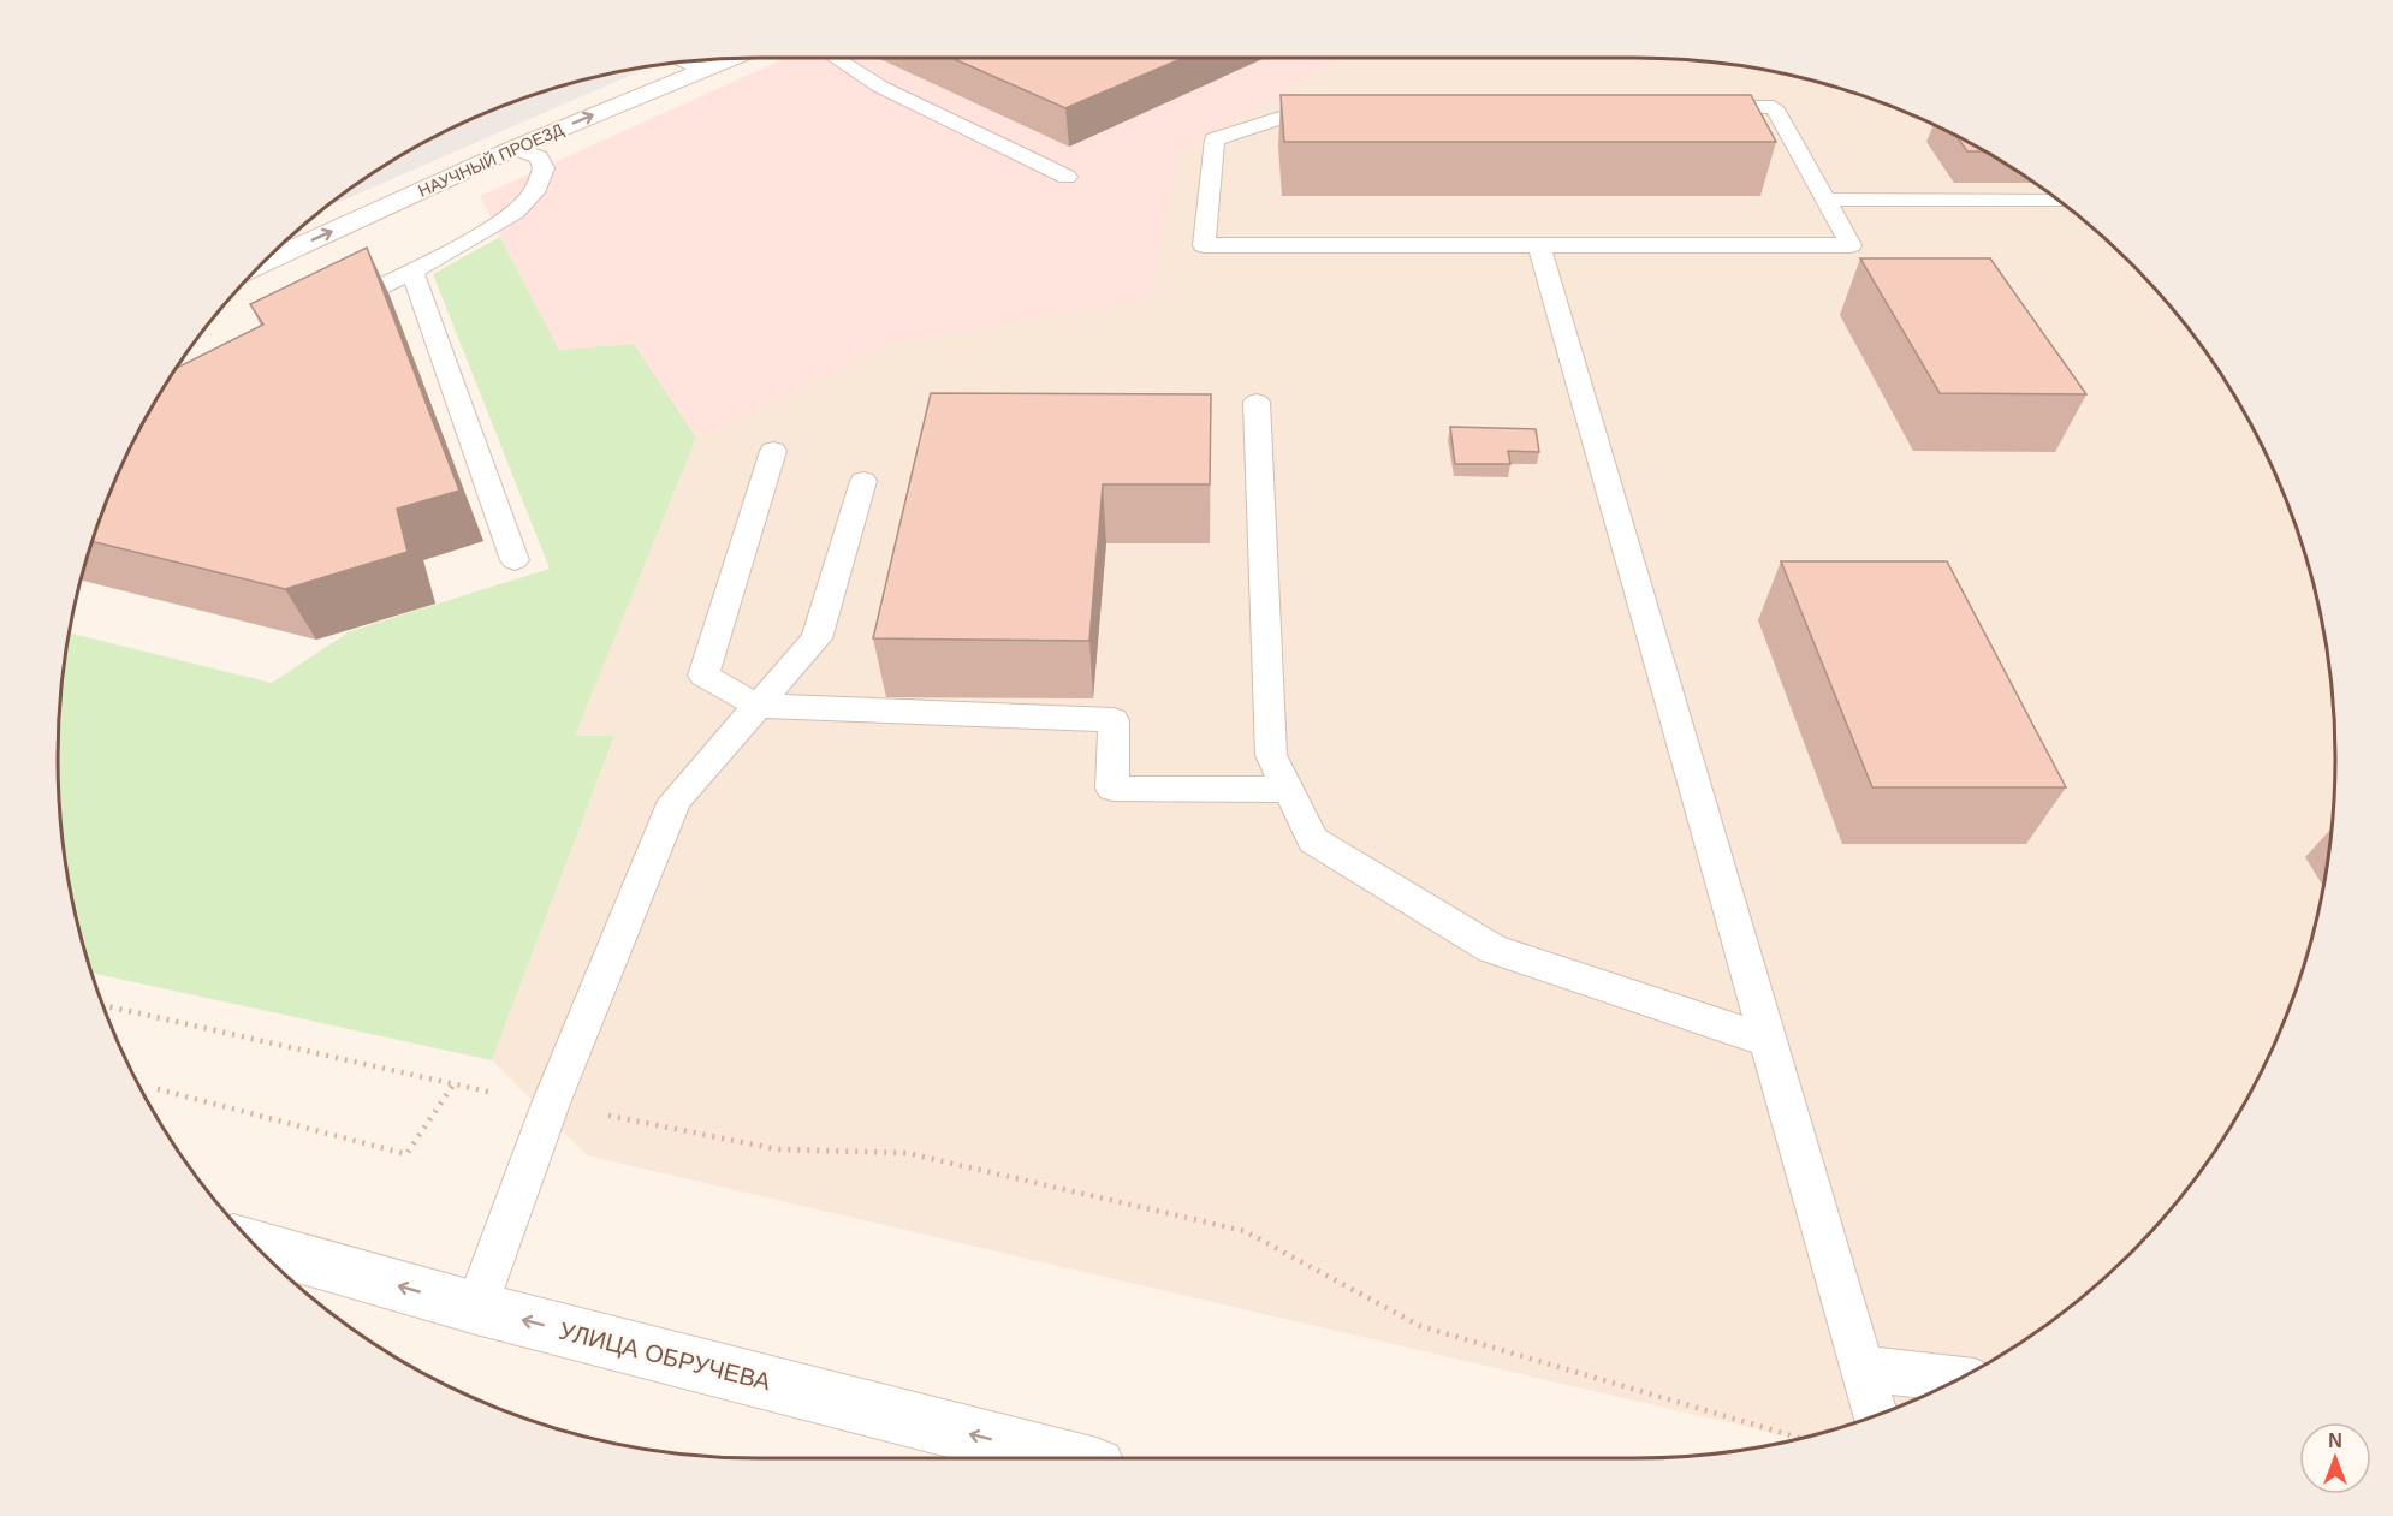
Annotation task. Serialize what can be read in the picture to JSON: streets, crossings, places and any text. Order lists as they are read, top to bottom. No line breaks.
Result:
{"streets":{"street":["НАУЧНЫЙ ПРОЕЗД","УЛИЦА ОБРУЧЕВА"]},"one_way":["НАУЧНЫЙ ПРОЕЗД","УЛИЦА ОБРУЧЕВА"],"north":"top"}
